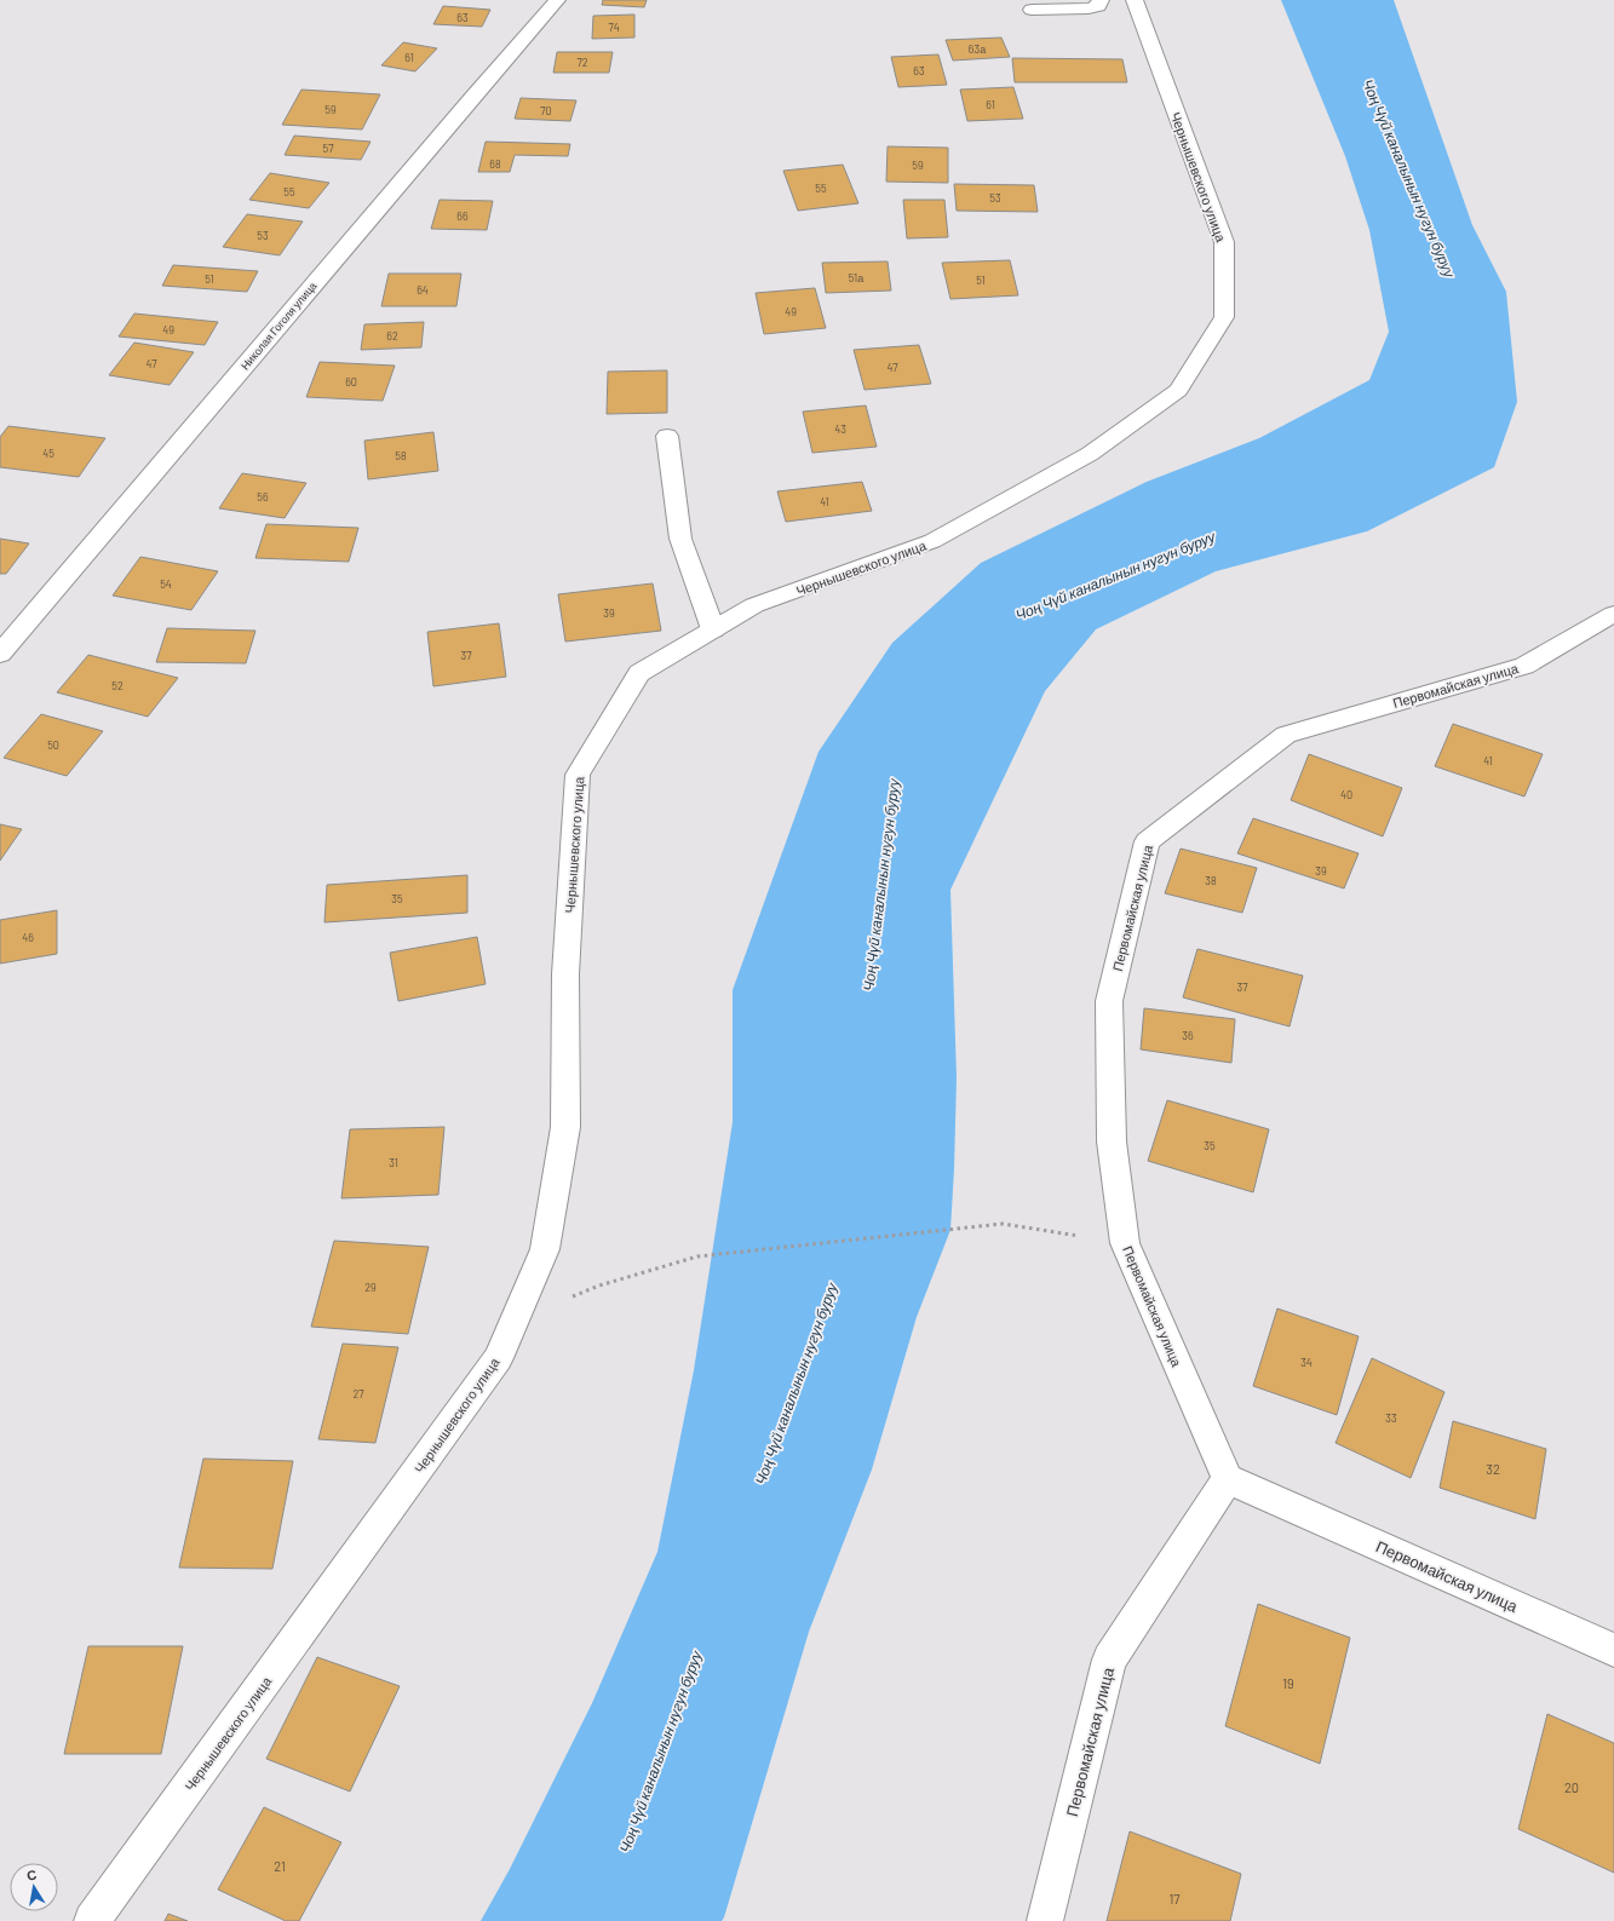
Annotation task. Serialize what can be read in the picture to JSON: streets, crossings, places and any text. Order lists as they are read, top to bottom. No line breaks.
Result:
{"streets":{"street":["Чернышевского улица","Николая Гоголя улица","Первомайская улица"]},"water":["Чоң Чүй каналынын нугун буруу"],"house_numbers":["63","74","63а","61","72","63","61","59","70","57","68","59","55","55","53","66","53","51а","51","51","64","49","49","62","47","47","60","43","45","58","56","41","54","39","37","52","50","41","40","39","38","35","46","37","36","35","31","29","34","27","33","32","19","20","21","17"],"north":"top"}
